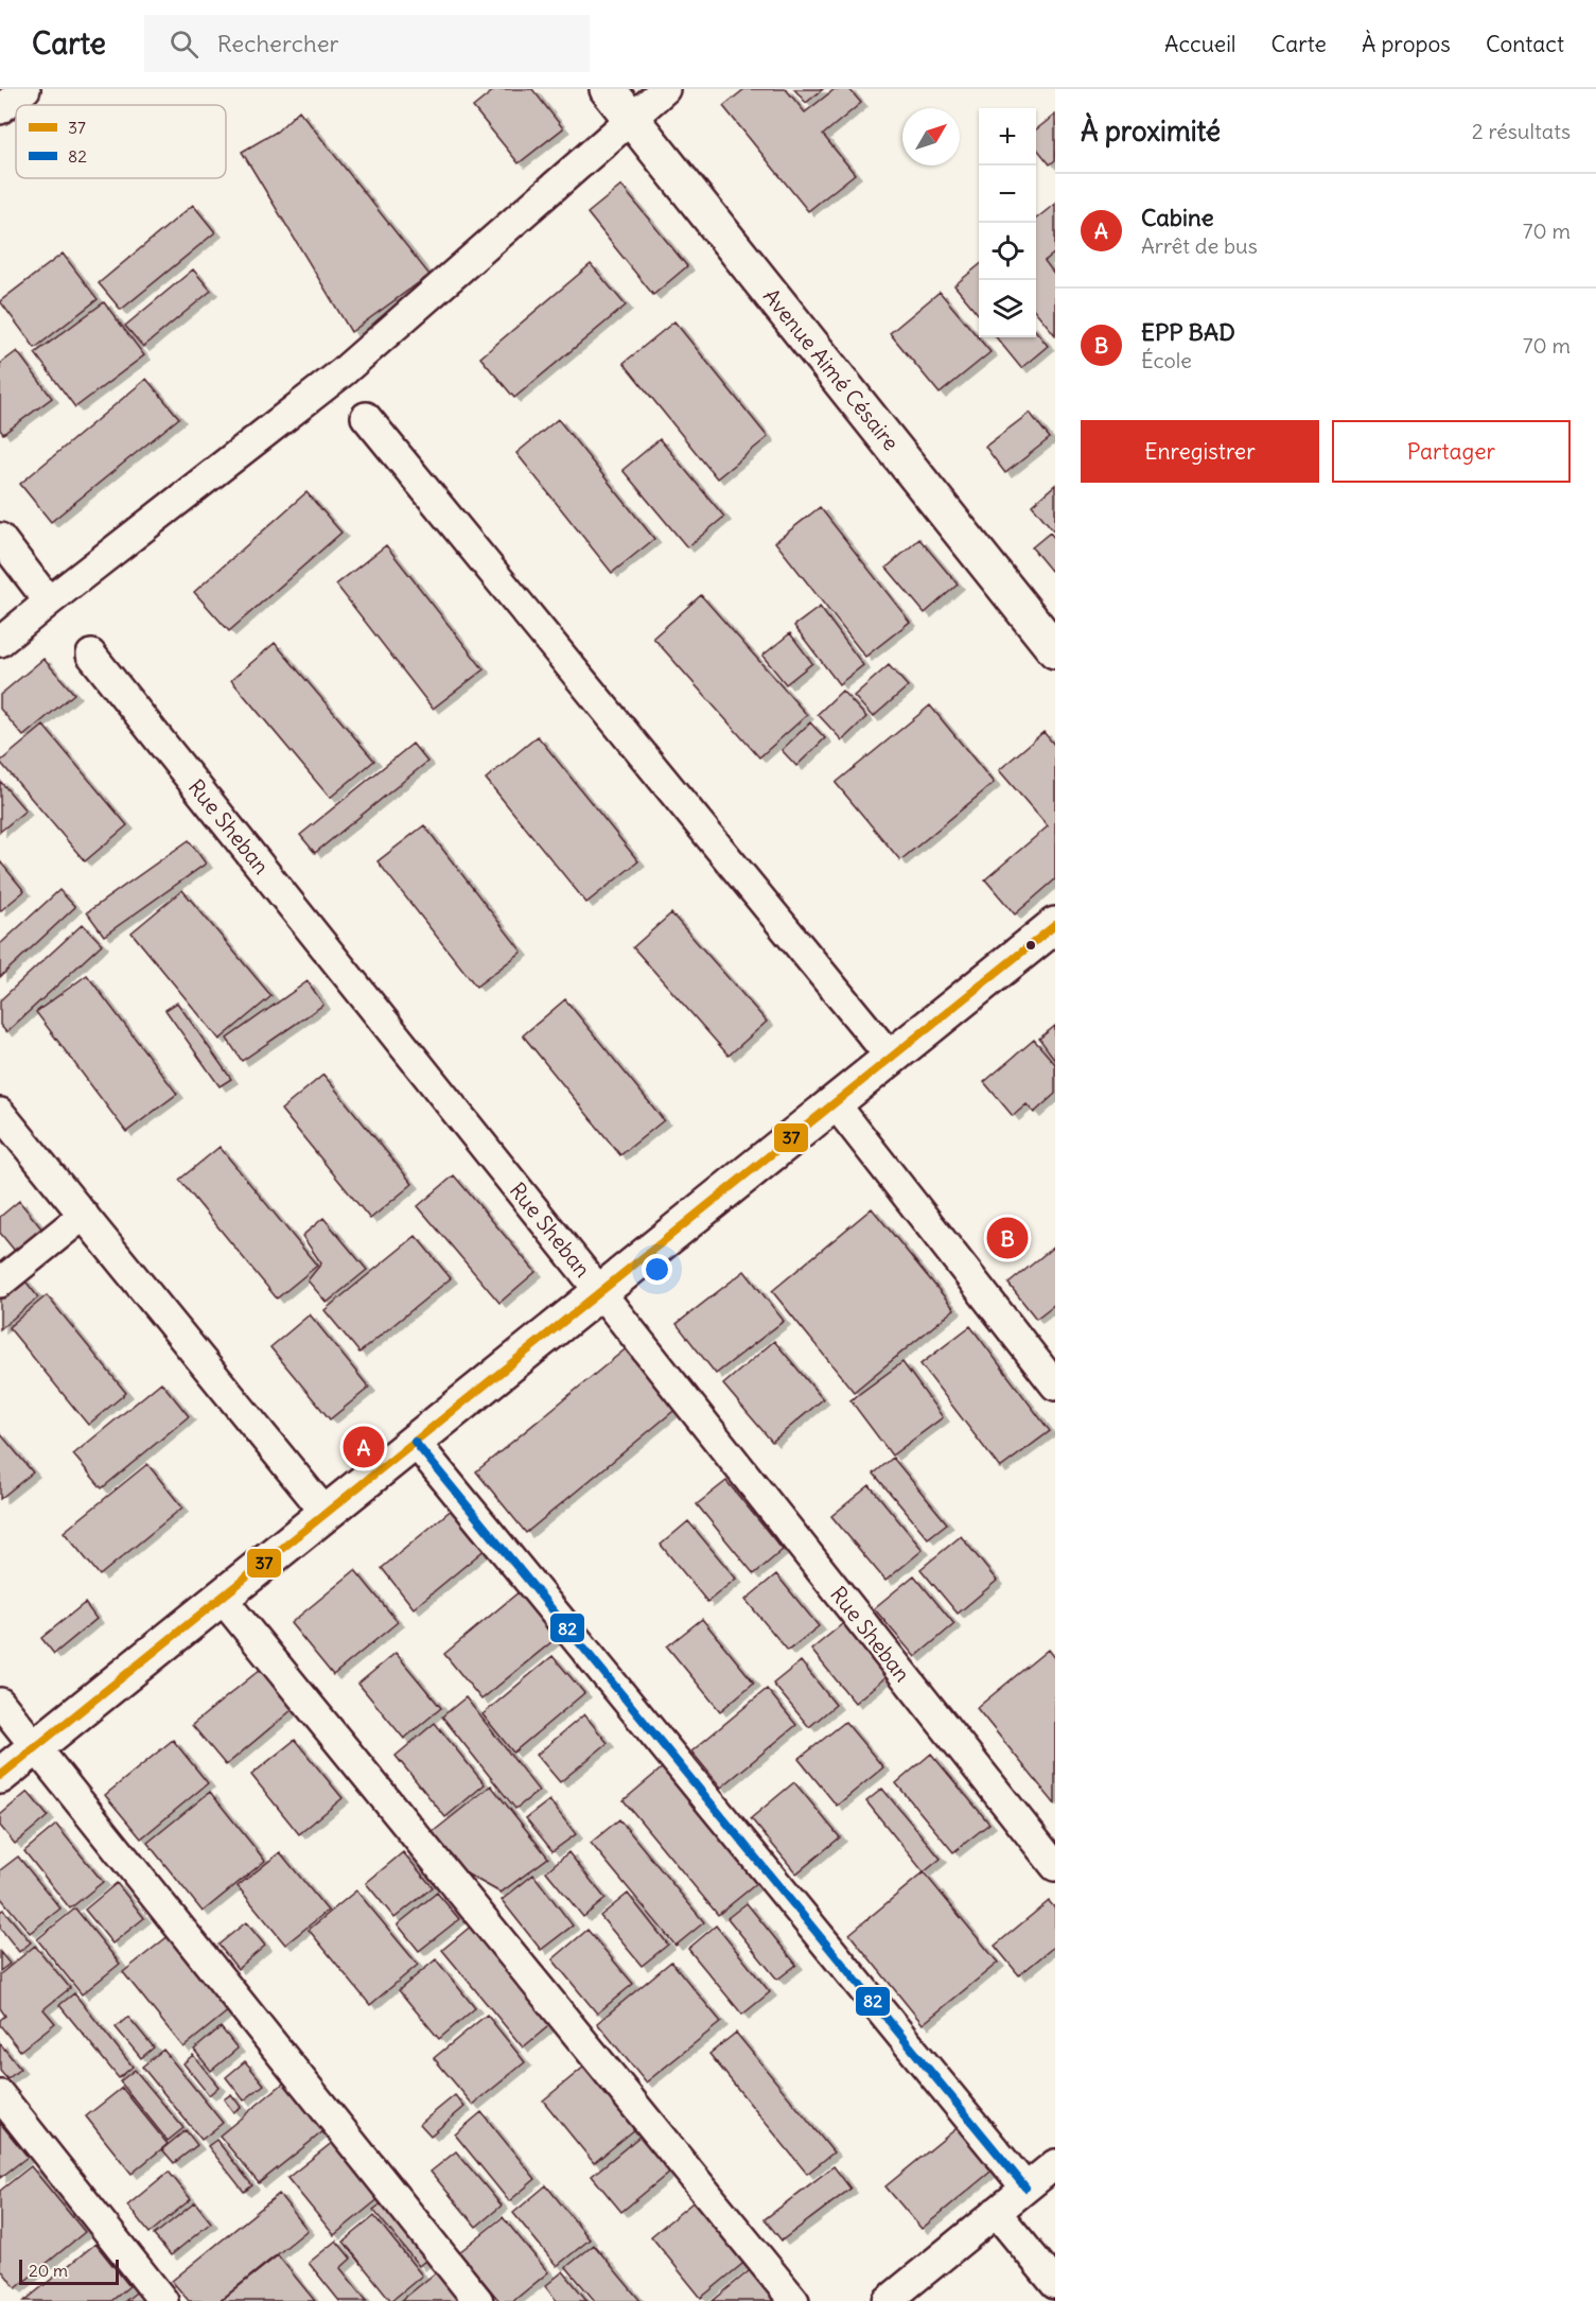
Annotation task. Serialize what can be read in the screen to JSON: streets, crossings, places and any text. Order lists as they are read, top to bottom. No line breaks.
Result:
{"streets":{"street":["Avenue Aimé Césaire","Rue Sheban"]},"lines":["transit line 37","transit line 82"],"legend":["37","82"],"scale_bar":"20 m","north":"top right","page":{"header":"Carte","search":"Rechercher","nav":["Accueil","Carte","À propos","Contact"],"heading":["À proximité","2 résultats"],"map_buttons":["+","−"],"list":[{"mark":"A","name":"Cabine","note":"Arrêt de bus","value":"70 m"},{"mark":"B","name":"EPP BAD","note":"École","value":"70 m"}],"buttons":["Enregistrer","Partager"],"pins":["B","A"],"scale":"20 m"}}
